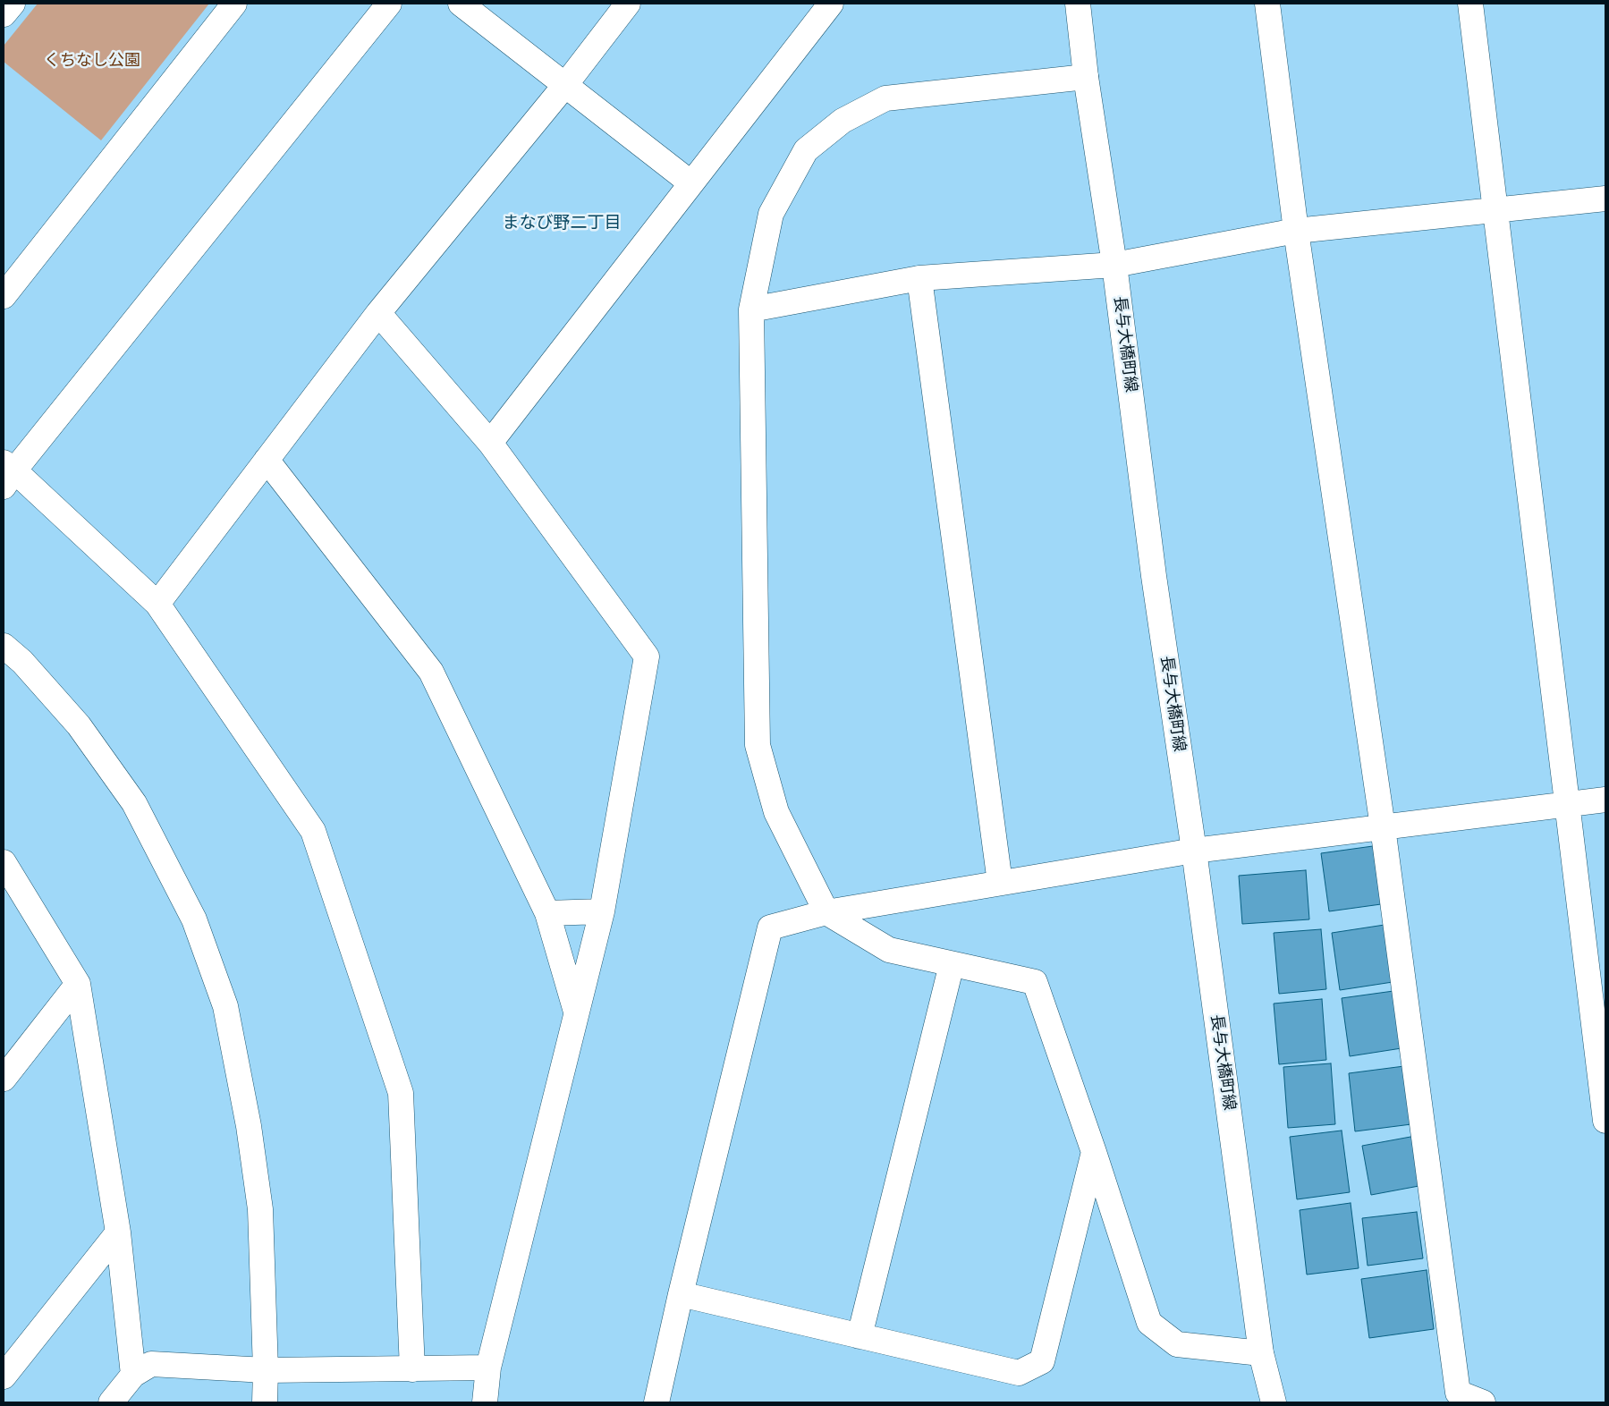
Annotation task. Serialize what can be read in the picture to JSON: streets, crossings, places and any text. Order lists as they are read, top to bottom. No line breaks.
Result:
{"streets":{"street":["長与大橋町線"]},"districts":["まなび野二丁目"],"parks":["くちなし公園"]}
